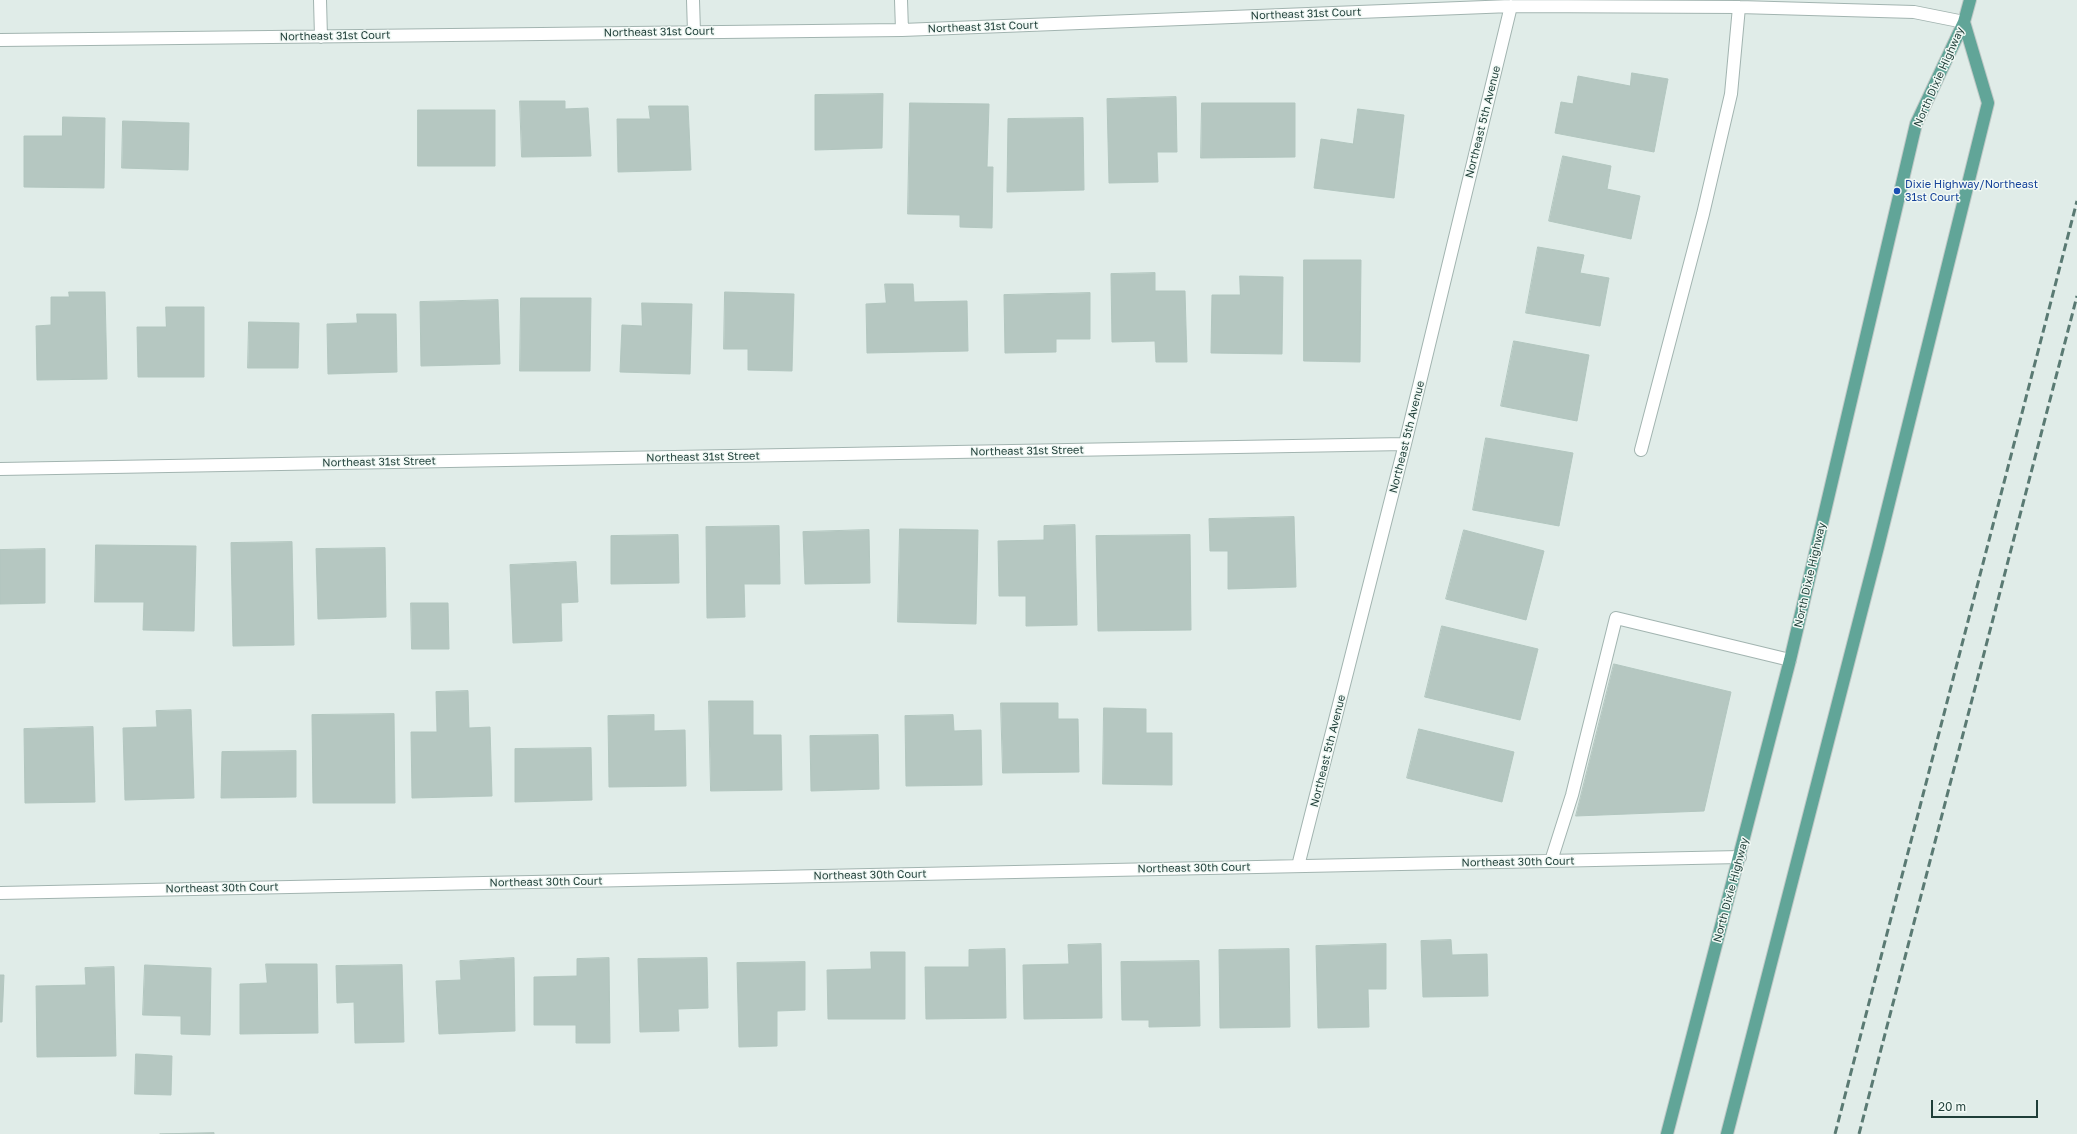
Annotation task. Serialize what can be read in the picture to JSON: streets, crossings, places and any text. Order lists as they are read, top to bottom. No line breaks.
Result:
{"streets":{"main road":["North Dixie Highway"],"street":["Northeast 31st Court","Northeast 5th Avenue","Northeast 31st Street","Northeast 30th Court"]},"crossings":[["Northeast 31st Court","North Dixie Highway"],["Northeast 31st Court","Northeast 5th Avenue"],["North Dixie Highway","Northeast 30th Court"],["Northeast 5th Avenue","Northeast 31st Street"],["Northeast 5th Avenue","Northeast 30th Court"]],"places":["Dixie Highway/Northeast 31st Court"],"scale_bar":"20 m"}
